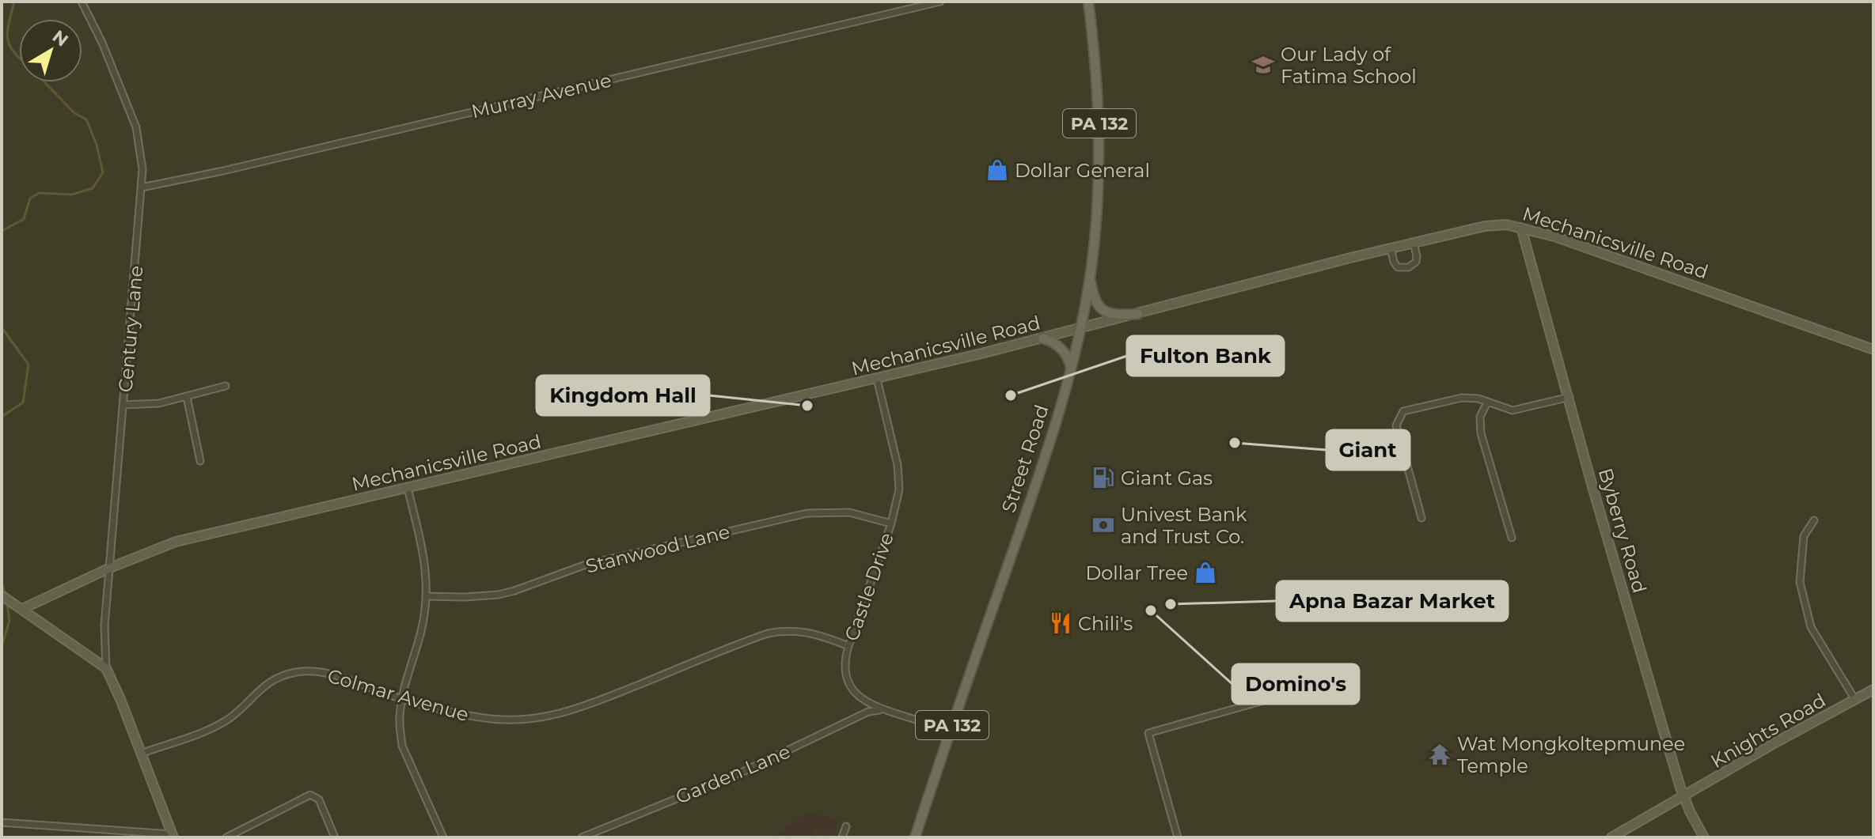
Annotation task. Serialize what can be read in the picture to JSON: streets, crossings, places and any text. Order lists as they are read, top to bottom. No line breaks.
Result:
{"streets":{"main road":["PA 132","Street Road"],"street":["Murray Avenue","Mechanicsville Road","Century Lane","Byberry Road","Stanwood Lane","Castle Drive","Colmar Avenue","Knights Road","Garden Lane"]},"crossings":[["Murray Avenue","Century Lane"],["Mechanicsville Road","Century Lane"],["Mechanicsville Road","Street Road"],["Mechanicsville Road","Byberry Road"],["Mechanicsville Road","Castle Drive"],["Street Road","Castle Drive"],["Byberry Road","Knights Road"],["Stanwood Lane","Castle Drive"],["Castle Drive","Colmar Avenue"],["Castle Drive","Garden Lane"]],"places":{"school or university":["Our Lady of Fatima School"],"shop":["Dollar General","Dollar Tree"],"other":["Fulton Bank","Kingdom Hall","Giant","Apna Bazar Market","Domino's"],"fuel station":["Giant Gas"],"bank":["Univest Bank and Trust Co."],"restaurant":["Chili's"],"temple":["Wat Mongkoltepmunee Temple"]},"north":"top right"}
